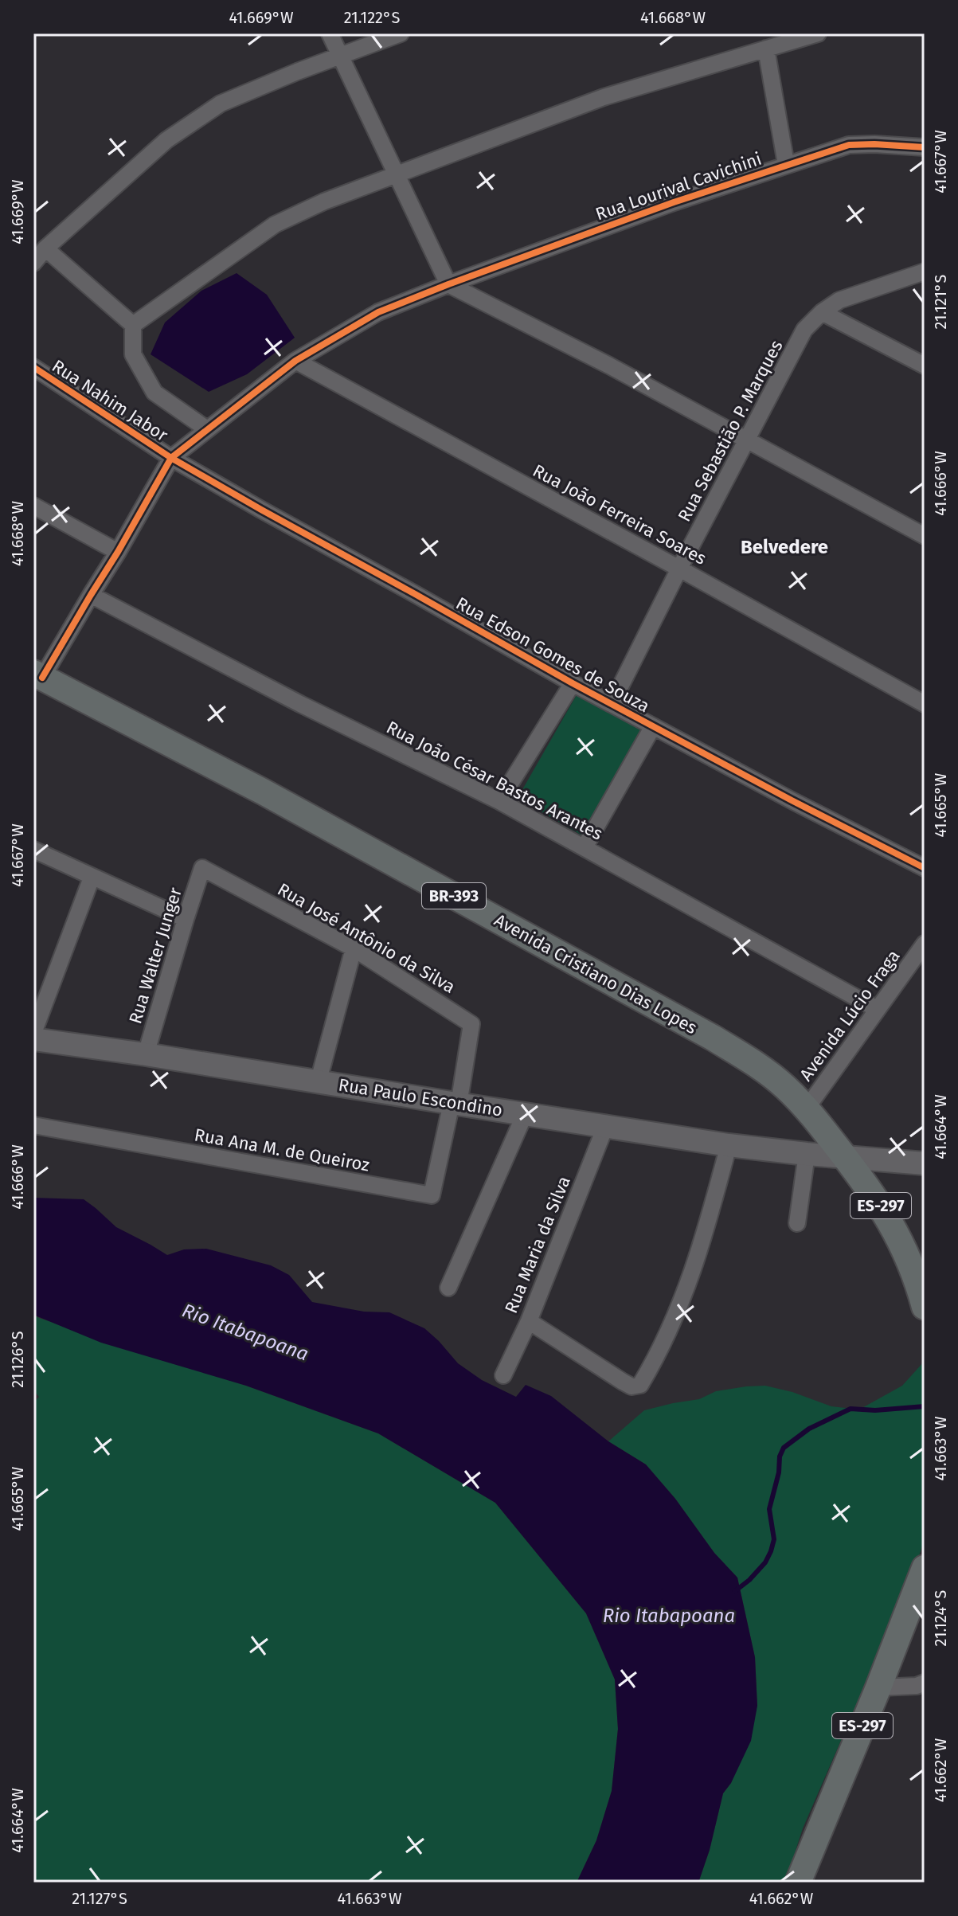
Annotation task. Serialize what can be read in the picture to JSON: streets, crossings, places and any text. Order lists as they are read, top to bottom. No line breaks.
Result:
{"streets":{"main road":["BR-393","Avenida Cristiano Dias Lopes","Rua Paulo Escondino","ES-297"],"street":["Rua Lourival Cavichini","Rua Nahim Jabor","Rua Sebastião P. Marques","Rua João Ferreira Soares","Rua Edson Gomes de Souza","Rua João César Bastos Arantes","Rua José Antônio da Silva","Rua Walter Junger","Avenida Lúcio Fraga","Rua Ana M. de Queiroz","Rua Maria da Silva"]},"crossings":[["Rua Lourival Cavichini","Rua Nahim Jabor"],["Rua Lourival Cavichini","Rua João Ferreira Soares"],["Rua Lourival Cavichini","Rua Edson Gomes de Souza"],["Rua Nahim Jabor","Rua Edson Gomes de Souza"],["Rua Sebastião P. Marques","Rua João Ferreira Soares"],["Rua Sebastião P. Marques","Rua Edson Gomes de Souza"],["Rua João César Bastos Arantes","Avenida Lúcio Fraga"],["Rua José Antônio da Silva","Rua Walter Junger"],["Rua José Antônio da Silva","Rua Paulo Escondino"],["Rua José Antônio da Silva","Rua Ana M. de Queiroz"],["Rua Walter Junger","Rua Paulo Escondino"],["Avenida Cristiano Dias Lopes","Avenida Lúcio Fraga"],["Avenida Cristiano Dias Lopes","Rua Paulo Escondino"],["Rua Paulo Escondino","Rua Ana M. de Queiroz"],["Rua Paulo Escondino","Rua Maria da Silva"]],"districts":["Belvedere"],"water":["Rio Itabapoana"],"coordinates":["41.669°W","21.122°S","41.668°W","41.667°W","21.121°S","41.666°W","41.665°W","41.664°W","21.126°S","41.663°W","21.124°S","41.662°W","21.127°S"]}
